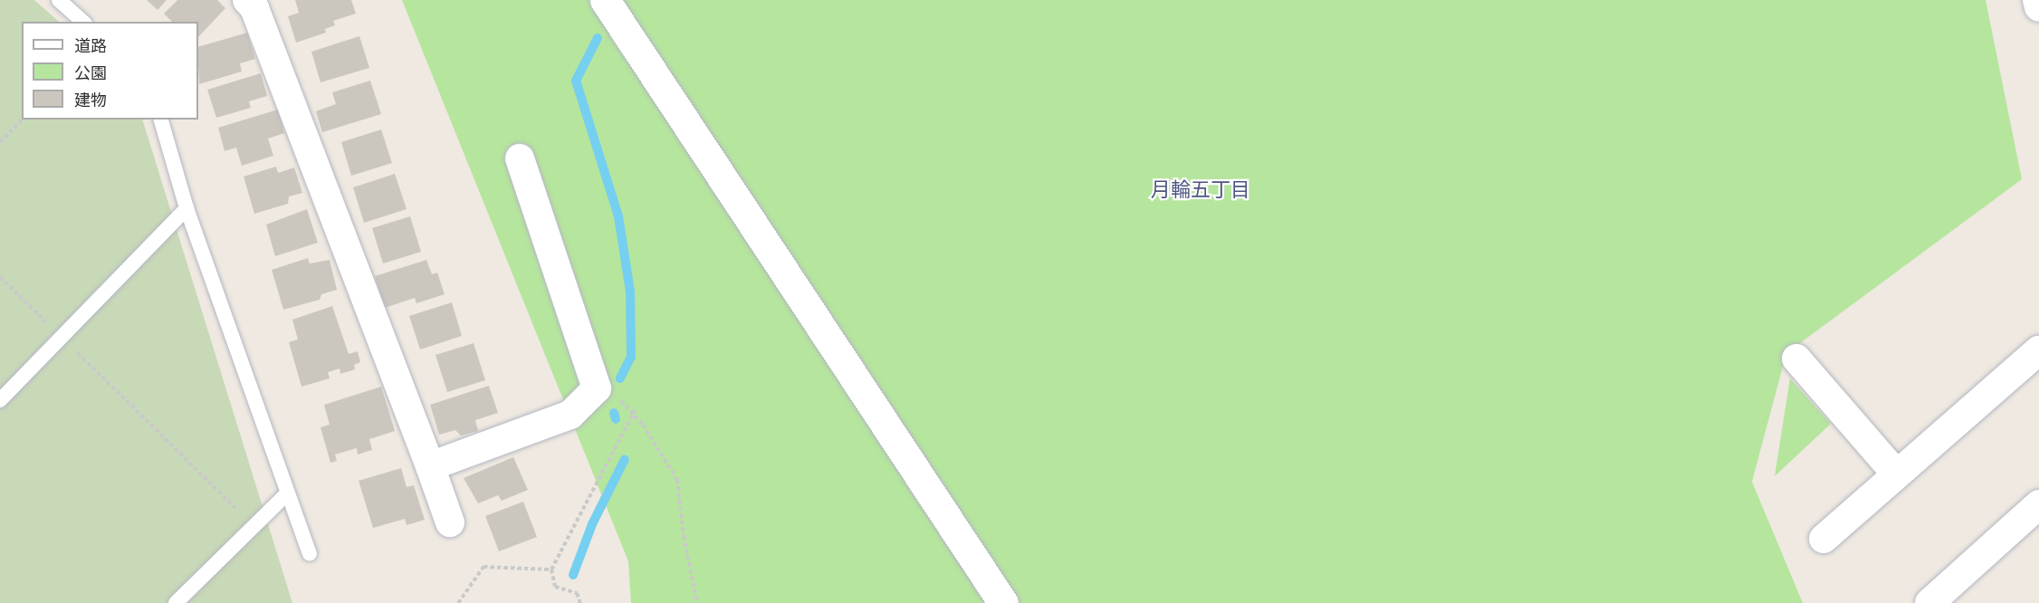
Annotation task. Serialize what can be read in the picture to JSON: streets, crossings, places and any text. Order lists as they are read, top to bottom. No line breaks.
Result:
{"districts":["月輪五丁目"],"legend":["道路","公園","建物"]}
